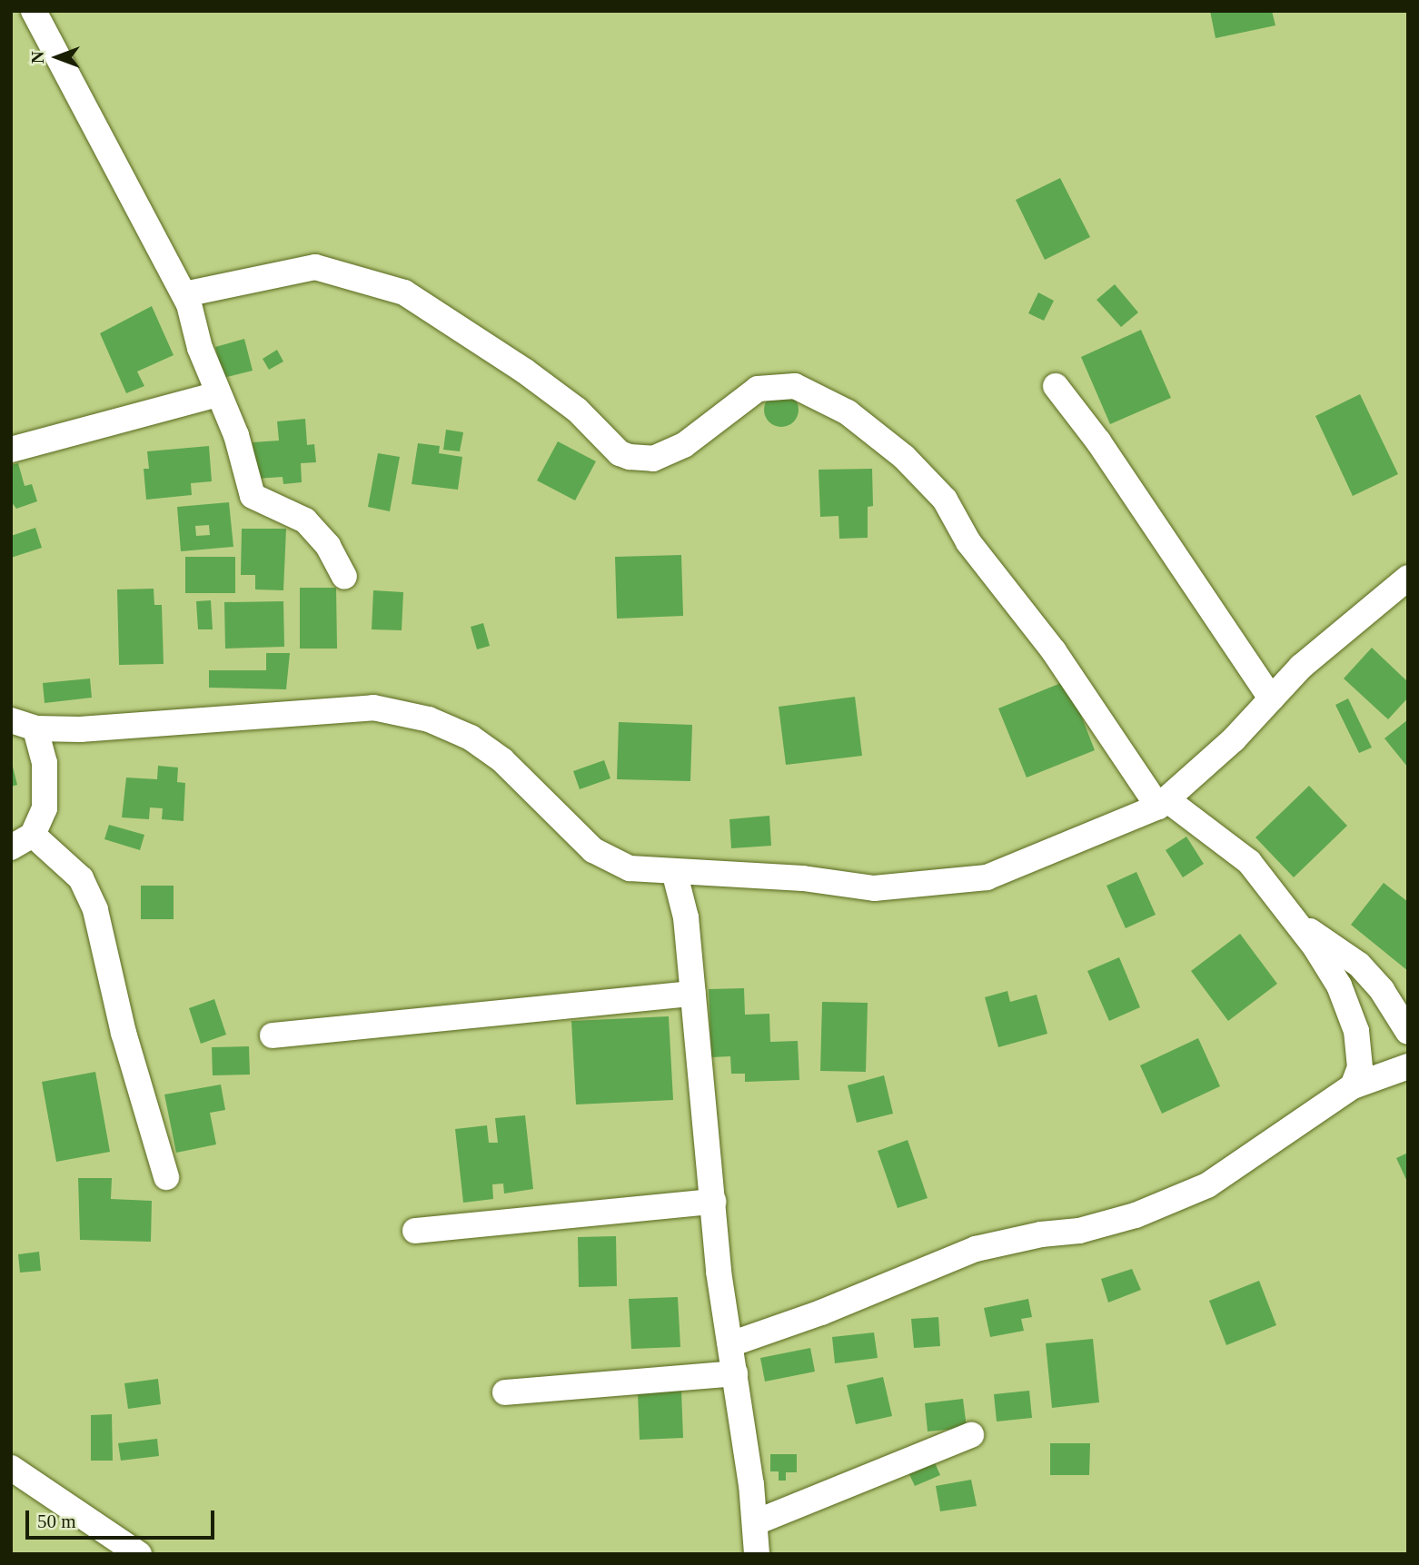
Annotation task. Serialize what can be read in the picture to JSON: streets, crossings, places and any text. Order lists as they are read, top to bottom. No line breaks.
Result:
{"scale_bar":"50 m","north":"left"}
